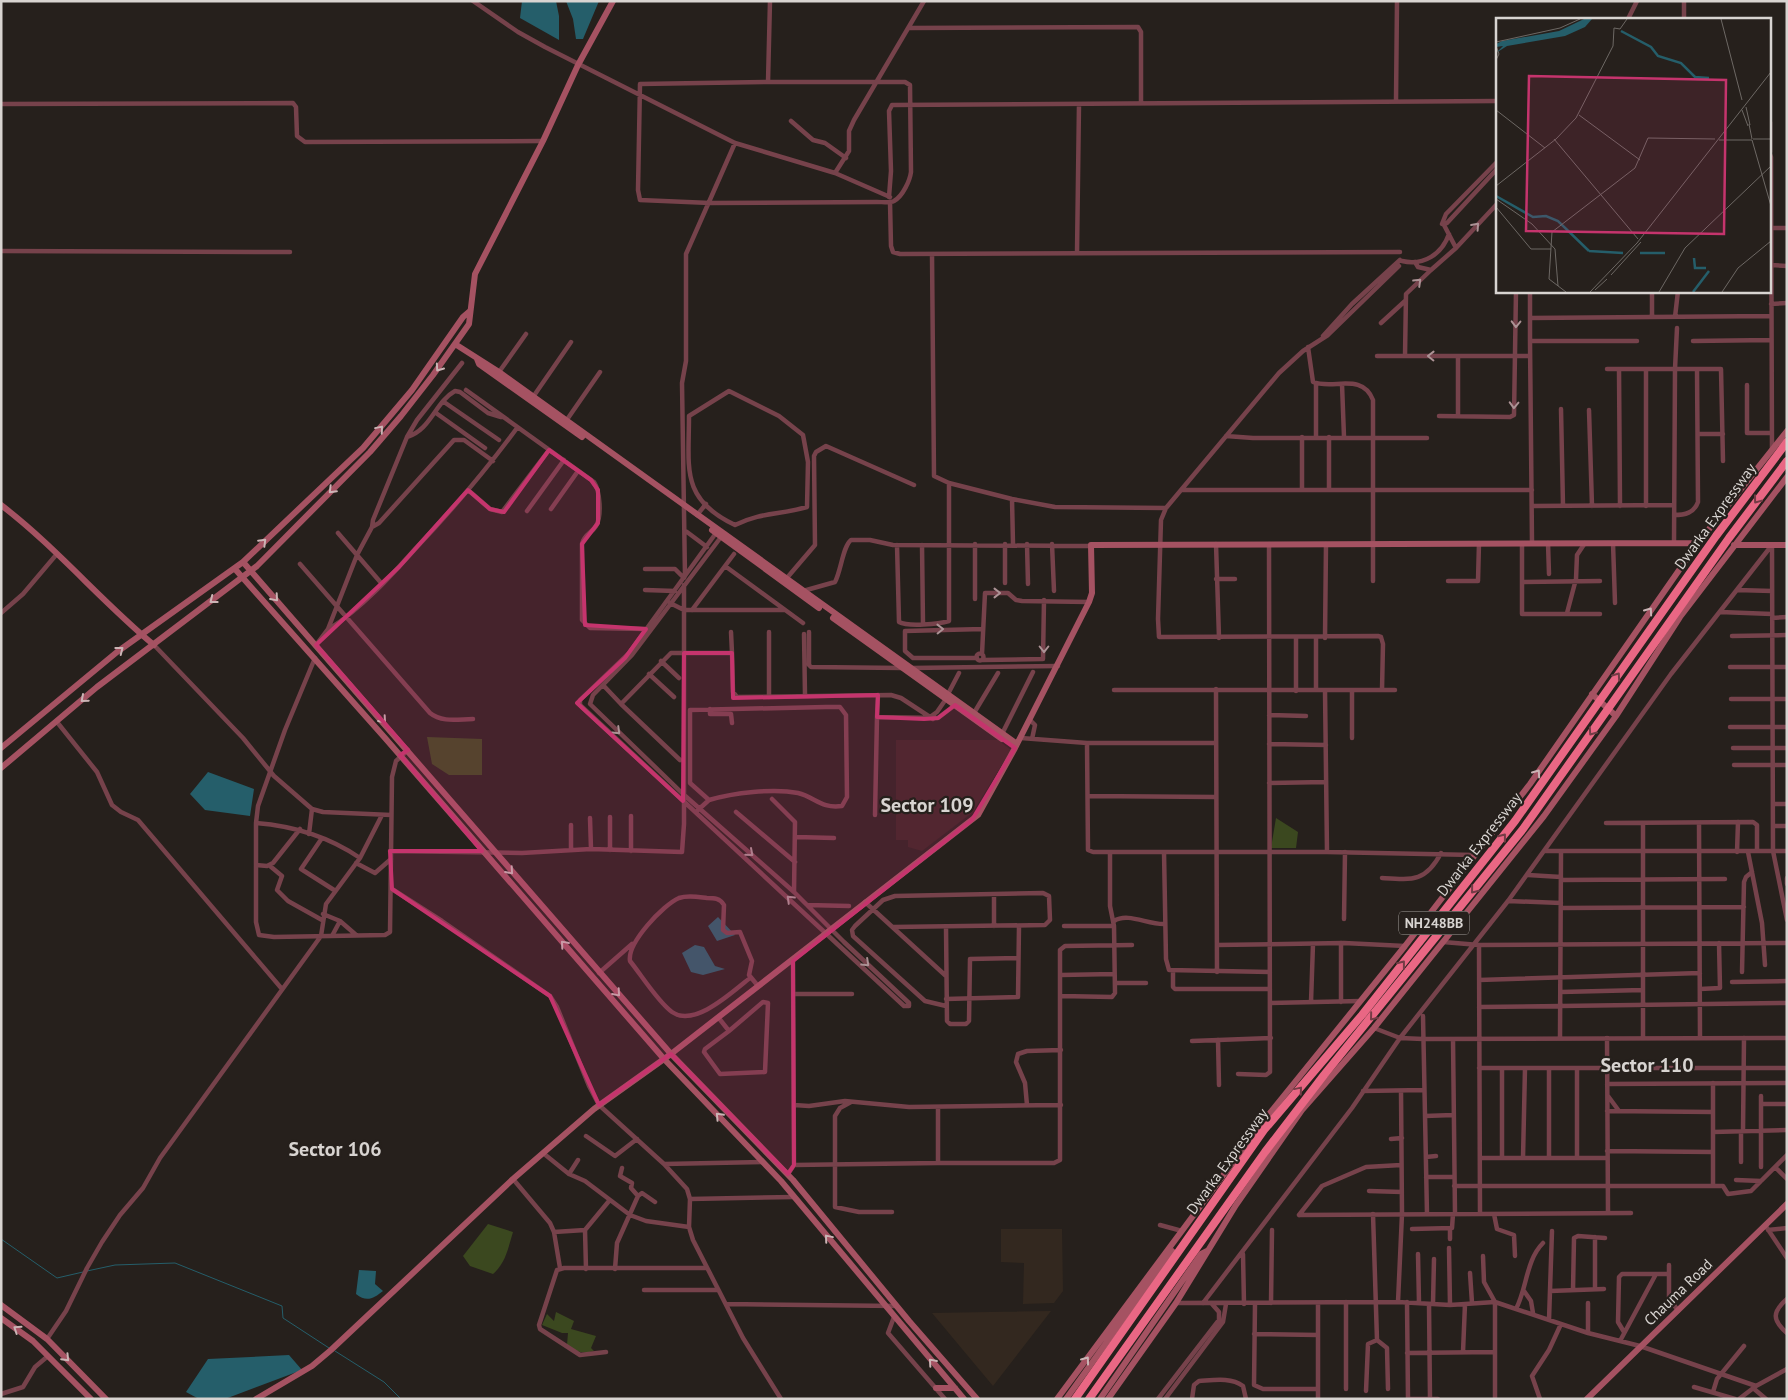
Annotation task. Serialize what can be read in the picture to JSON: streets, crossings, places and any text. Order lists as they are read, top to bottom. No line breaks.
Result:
{"streets":{"highway":["Dwarka Expressway","NH248BB"],"street":["Chauma Road"]},"districts":["Sector 109","Sector 110","Sector 106"]}
